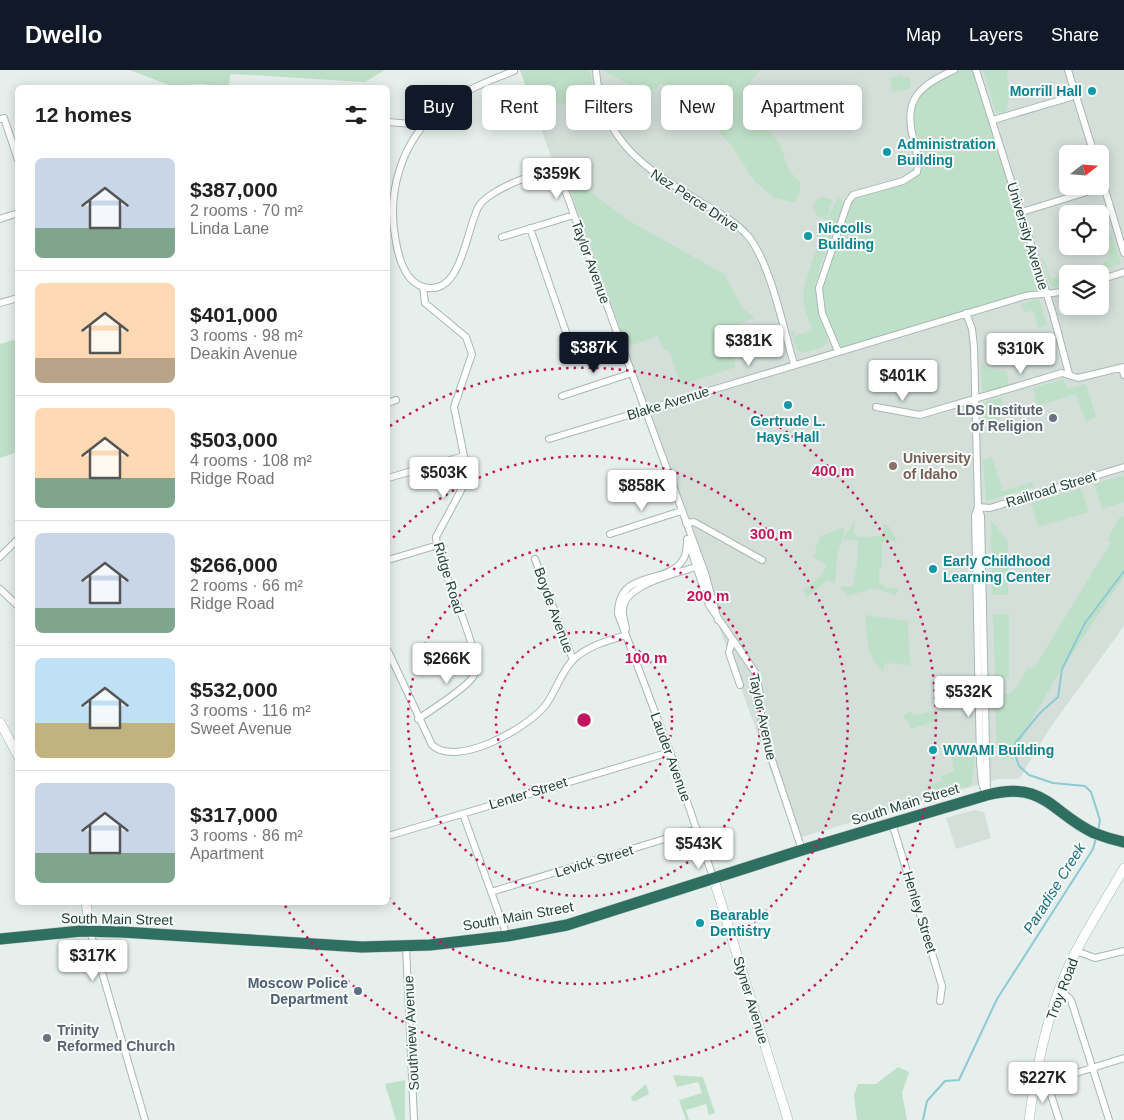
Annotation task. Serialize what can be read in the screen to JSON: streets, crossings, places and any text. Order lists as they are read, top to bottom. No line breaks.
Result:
{"streets":{"highway":["South Main Street"],"street":["Nez Perce Drive","University Avenue","Taylor Avenue","Blake Avenue","Railroad Street","Ridge Road","Boyde Avenue","Lauder Avenue","Lenter Street","Levick Street","Henley Street","Troy Road","Styner Avenue","Southview Avenue"]},"crossings":[["Nez Perce Drive","Blake Avenue"],["University Avenue","Blake Avenue"],["Taylor Avenue","Blake Avenue"],["Taylor Avenue","Ridge Road"],["Taylor Avenue","Lauder Avenue"],["Taylor Avenue","South Main Street"],["Lauder Avenue","Lenter Street"],["Lauder Avenue","South Main Street"],["Lauder Avenue","Levick Street"],["Lauder Avenue","Styner Avenue"],["South Main Street","Henley Street"],["South Main Street","Styner Avenue"],["South Main Street","Southview Avenue"]],"water":["Paradise Creek"],"places":["Morrill Hall","Administration Building","Niccolls Building","Gertrude L. Hays Hall","LDS Institute of Religion","University of Idaho","Early Childhood Learning Center","WWAMI Building","Bearable Dentistry","Moscow Police Department","Trinity Reformed Church"],"north":"right","page":{"header":"Dwello","nav":["Map","Layers","Share"],"chip":["Buy","Rent","Filters","New","Apartment"],"heading":"12 homes","list":[{"name":"$387,000","note":"2 rooms · 70 m² · Linda Lane"},{"name":"$401,000","note":"3 rooms · 98 m² · Deakin Avenue"},{"name":"$503,000","note":"4 rooms · 108 m² · Ridge Road"},{"name":"$266,000","note":"2 rooms · 66 m² · Ridge Road"},{"name":"$532,000","note":"3 rooms · 116 m² · Sweet Avenue"},{"name":"$317,000","note":"3 rooms · 86 m² · Apartment"}],"price":["$359K","$381K","$387K","$310K","$401K","$503K","$858K","$266K","$532K","$543K","$317K","$227K"]},"rings":["400 m","300 m","200 m","100 m"]}
